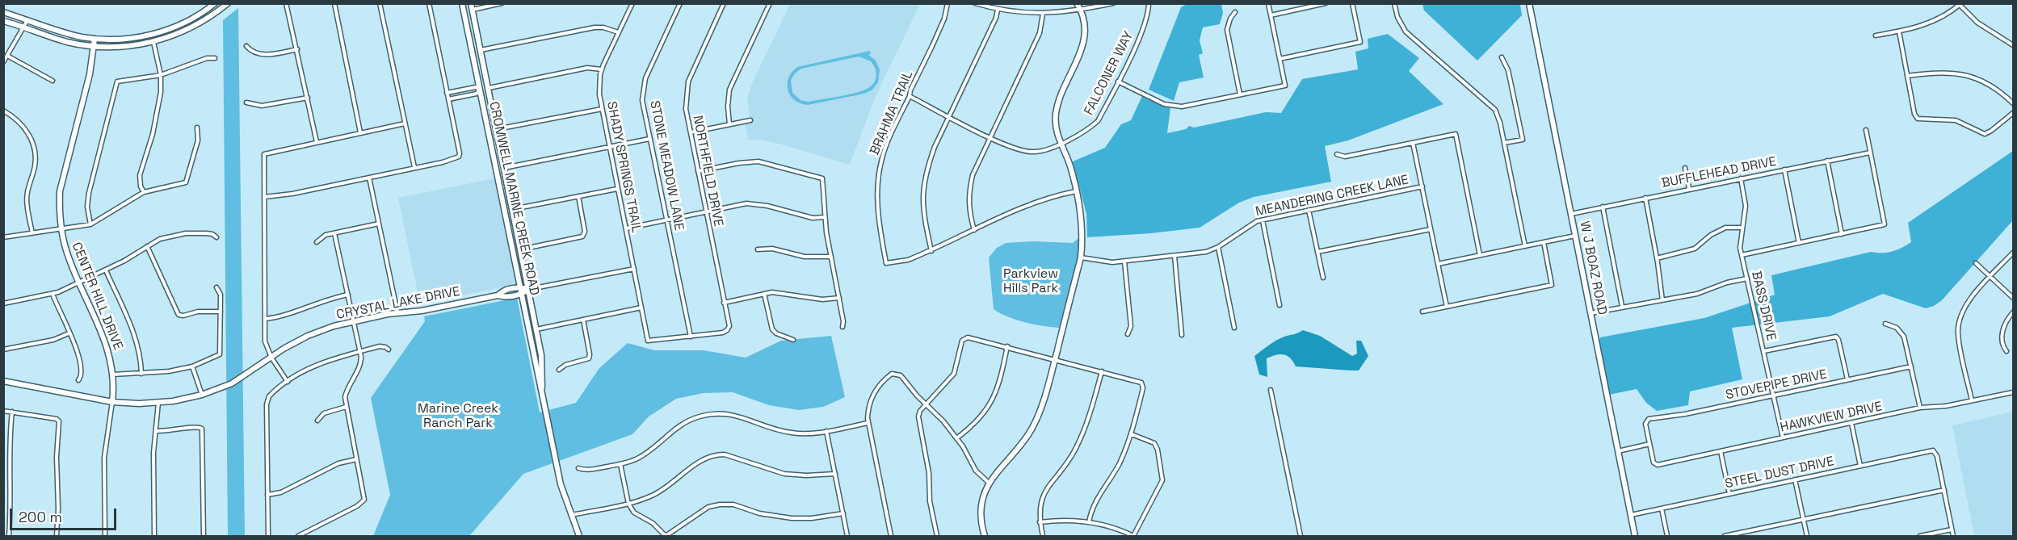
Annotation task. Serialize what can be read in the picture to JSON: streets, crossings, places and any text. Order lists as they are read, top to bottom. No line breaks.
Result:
{"streets":{"street":["FALCONER WAY","BRAHMA TRAIL","STONE MEADOW LANE","SHADY SPRINGS TRAIL","NORTHFIELD DRIVE","BUFFLEHEAD DRIVE","MEANDERING CREEK LANE","CROMWELL MARINE CREEK ROAD","W J BOAZ ROAD","CENTER HILL DRIVE","CRYSTAL LAKE DRIVE","BASS DRIVE","STOVEPIPE DRIVE","HAWKVIEW DRIVE","STEEL DUST DRIVE"]},"crossings":[["FALCONER WAY","BRAHMA TRAIL"],["STONE MEADOW LANE","SHADY SPRINGS TRAIL"],["STONE MEADOW LANE","NORTHFIELD DRIVE"],["SHADY SPRINGS TRAIL","NORTHFIELD DRIVE"],["BUFFLEHEAD DRIVE","W J BOAZ ROAD"],["BUFFLEHEAD DRIVE","BASS DRIVE"],["CROMWELL MARINE CREEK ROAD","CRYSTAL LAKE DRIVE"],["W J BOAZ ROAD","STEEL DUST DRIVE"],["CENTER HILL DRIVE","CRYSTAL LAKE DRIVE"],["BASS DRIVE","STOVEPIPE DRIVE"],["BASS DRIVE","HAWKVIEW DRIVE"],["STOVEPIPE DRIVE","HAWKVIEW DRIVE"]],"parks":["Parkview Hills Park","Marine Creek Ranch Park"],"scale_bar":"200 m"}
